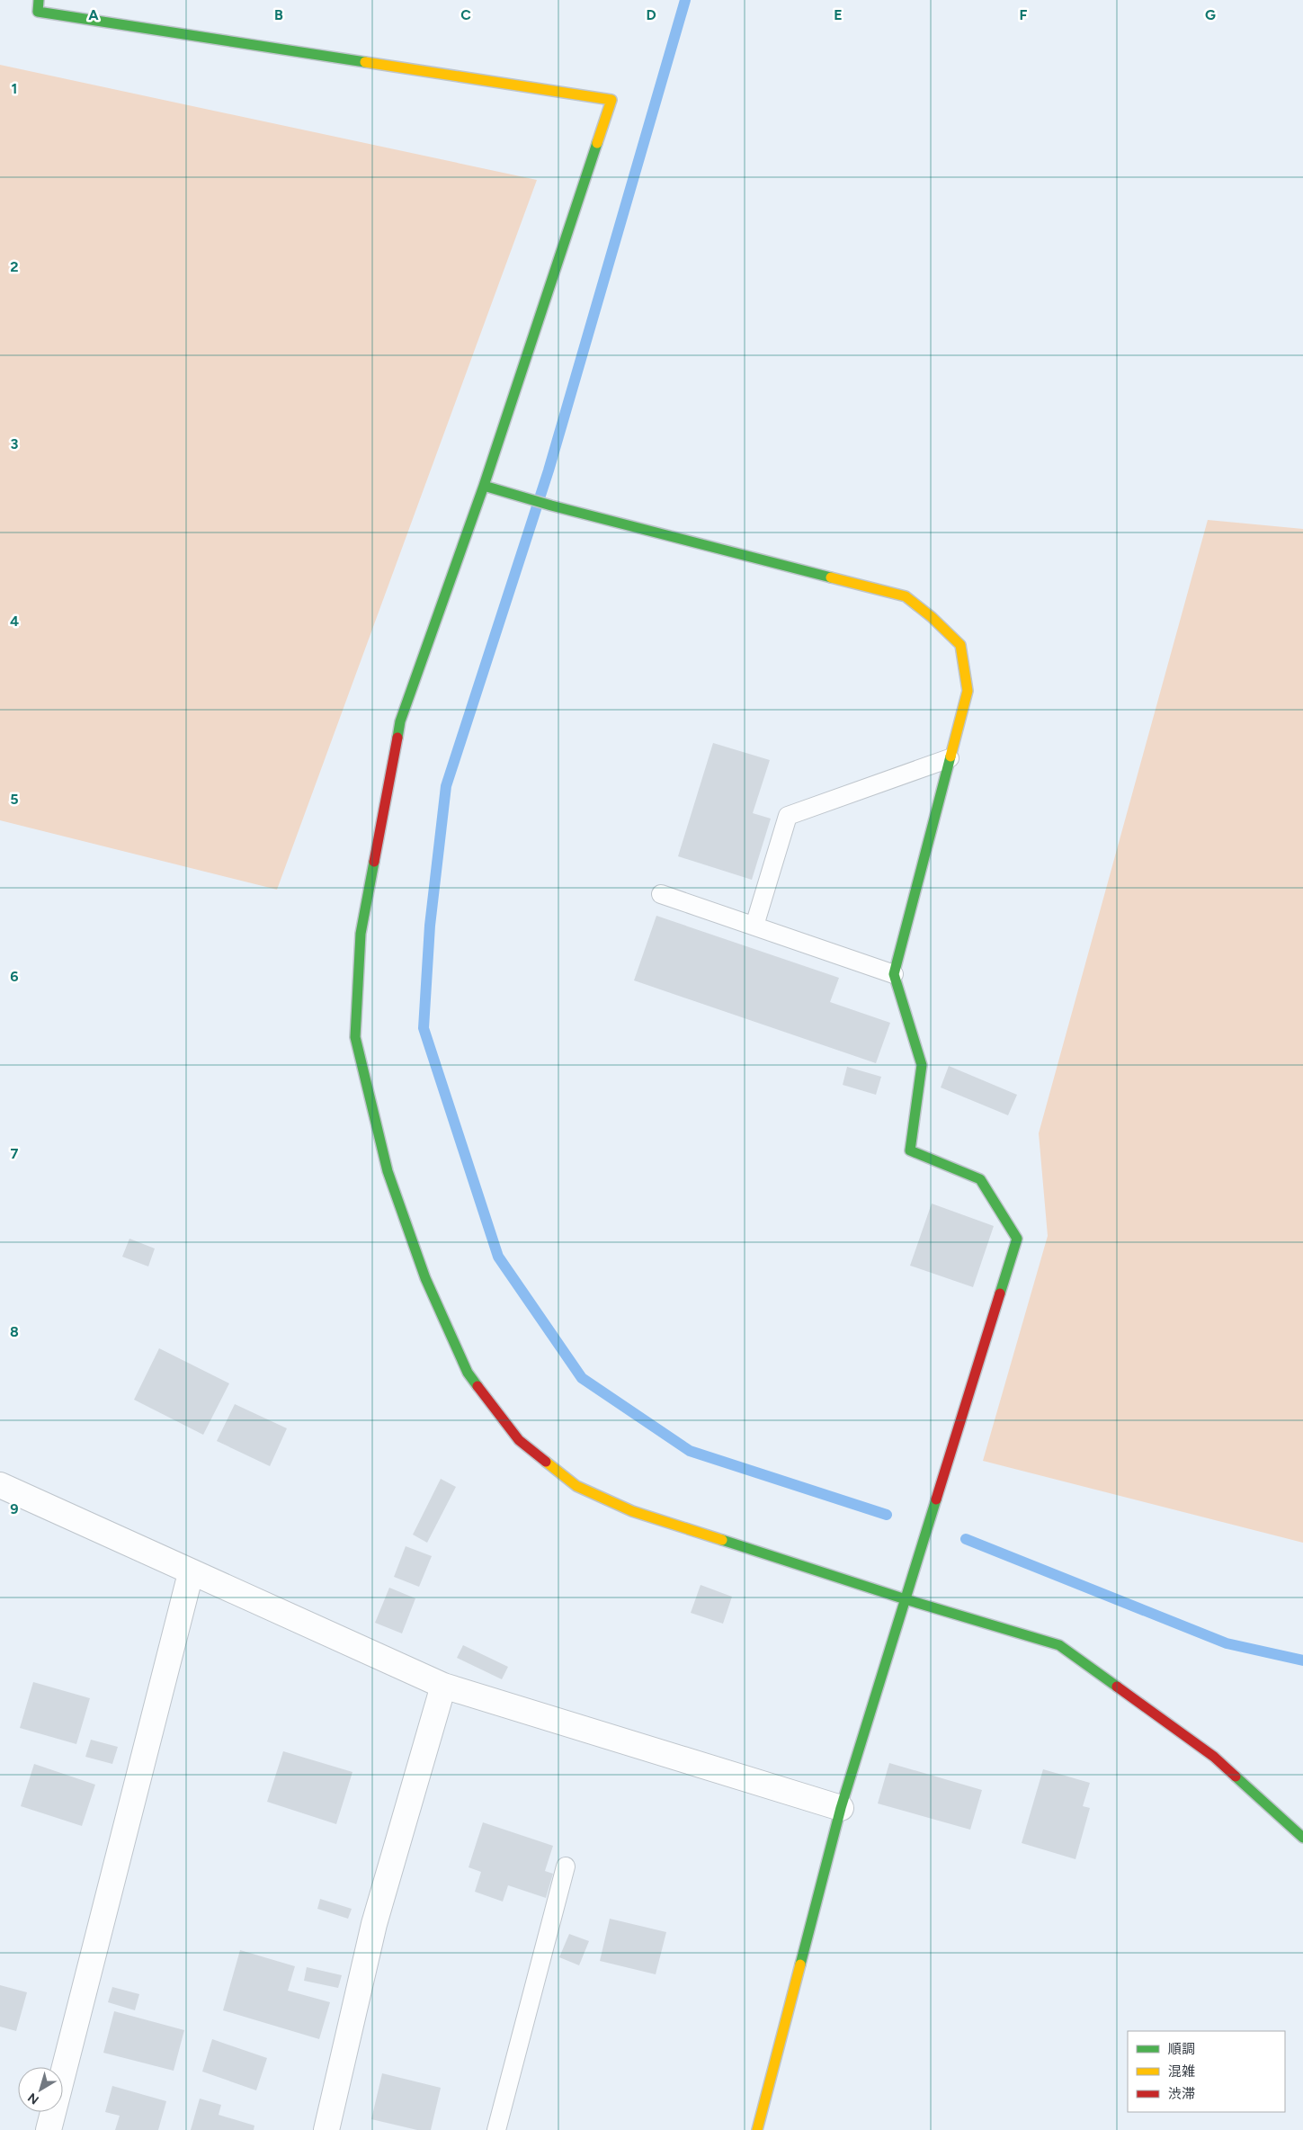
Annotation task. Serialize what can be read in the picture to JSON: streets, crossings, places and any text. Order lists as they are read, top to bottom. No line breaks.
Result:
{"legend":["順調","混雑","渋滞"],"north":"bottom left","grid":{"columns":["A","B","C","D","E","F","G"],"rows":["1","2","3","4","5","6","7","8","9"]}}
